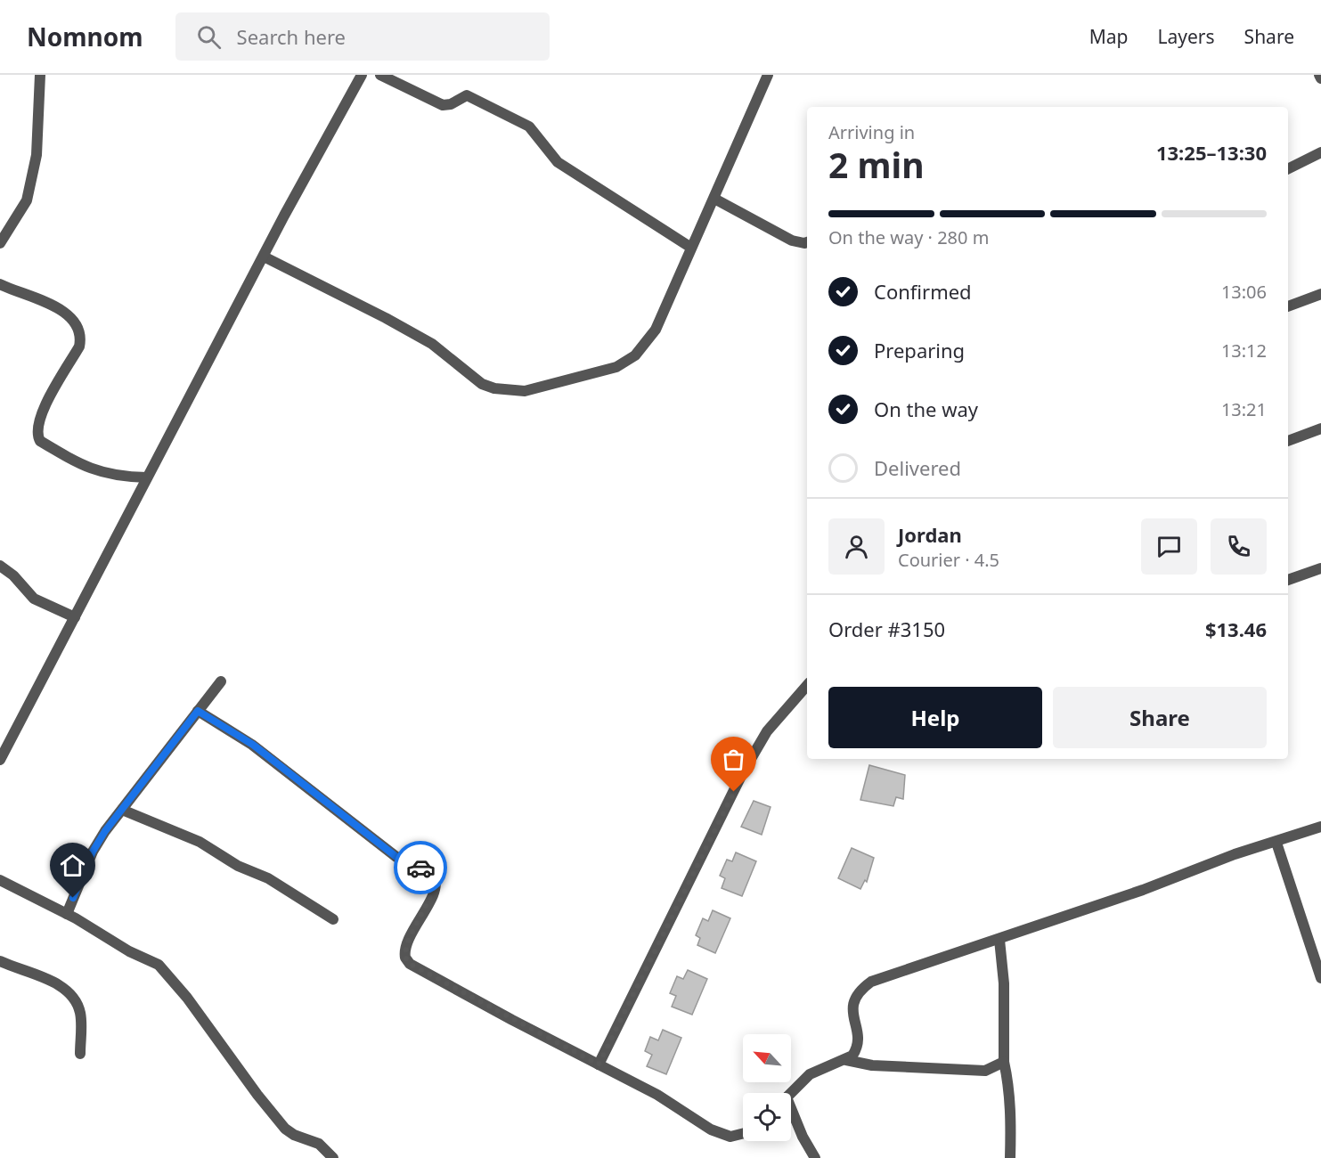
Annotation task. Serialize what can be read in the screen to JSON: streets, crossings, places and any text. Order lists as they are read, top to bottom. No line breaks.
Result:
{"north":"top left","page":{"header":"Nomnom","search":"Search here","nav":["Map","Layers","Share"],"heading":["2 min","Arriving in","13:25–13:30"],"panel":["Jordan","Courier · 4.5","Order #3150","$13.46"],"bar":"On the way · 280 m","list":[["Confirmed","13:06"],["Preparing","13:12"],["On the way","13:21"],"Delivered"],"buttons":["Help","Share"]}}
